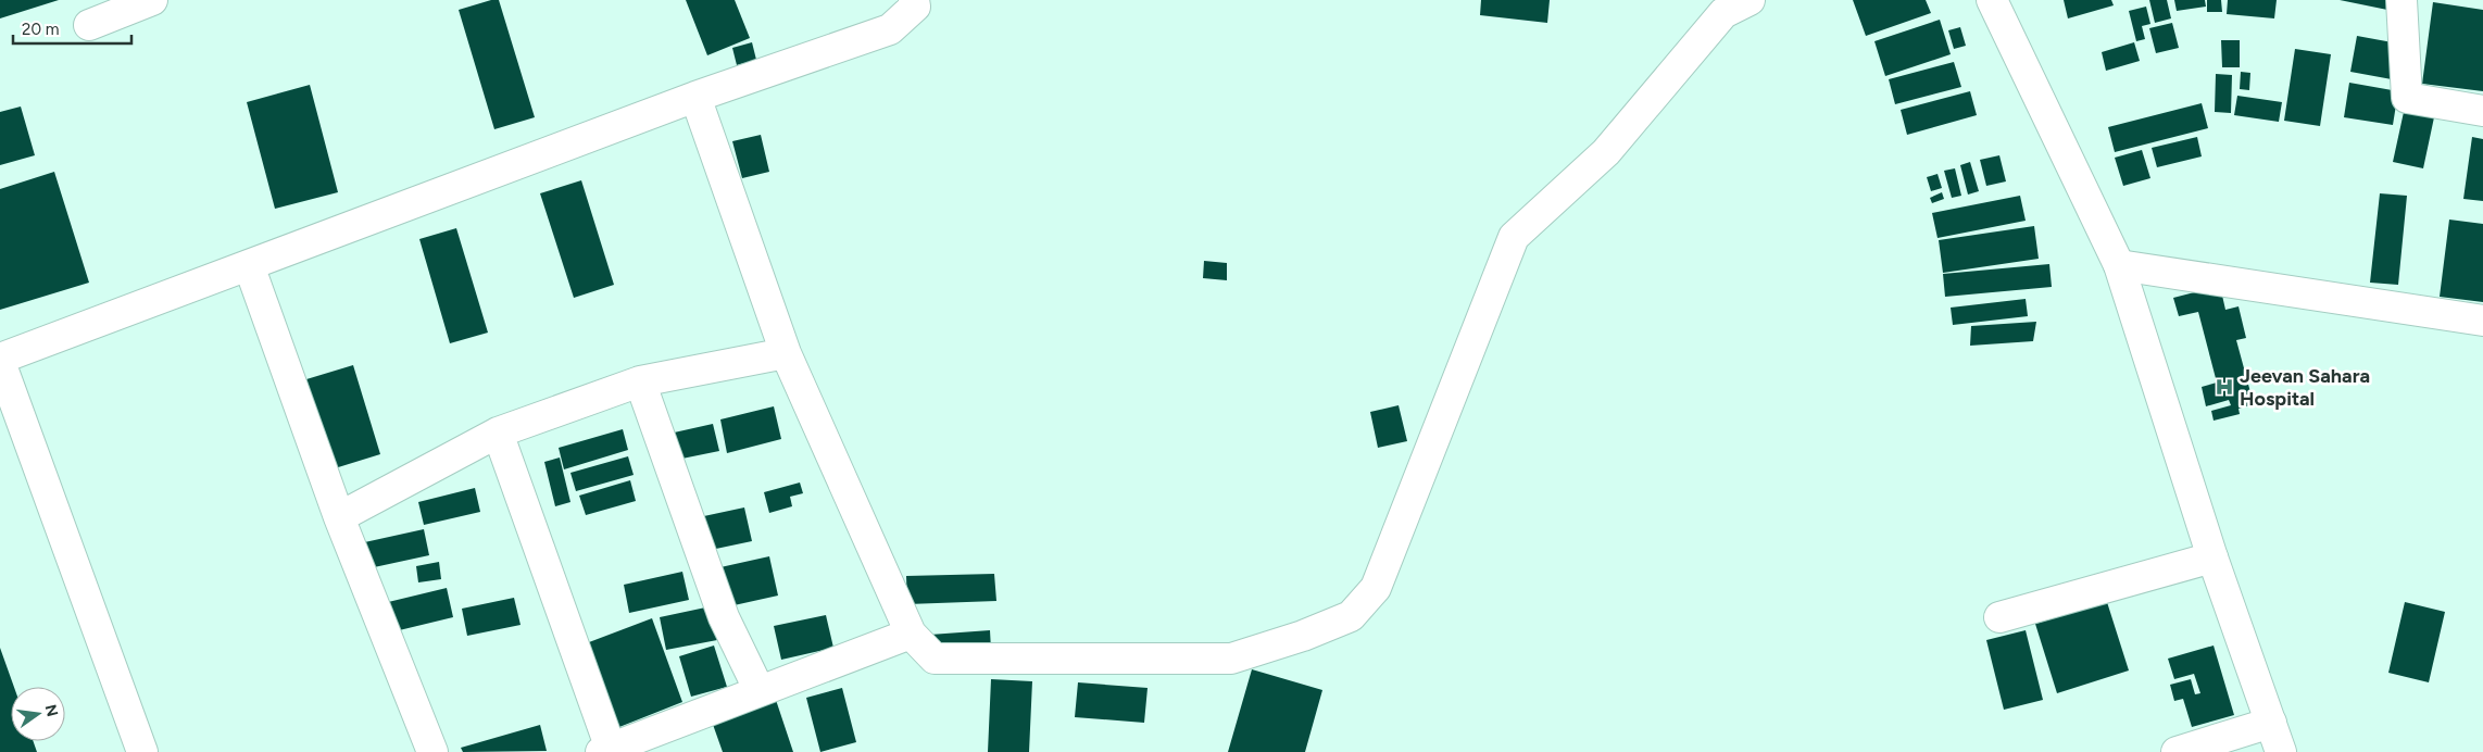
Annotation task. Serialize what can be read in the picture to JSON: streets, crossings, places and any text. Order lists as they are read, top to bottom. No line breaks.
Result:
{"places":{"hospital":["Jeevan Sahara Hospital"]},"scale_bar":"20 m","north":"right"}
